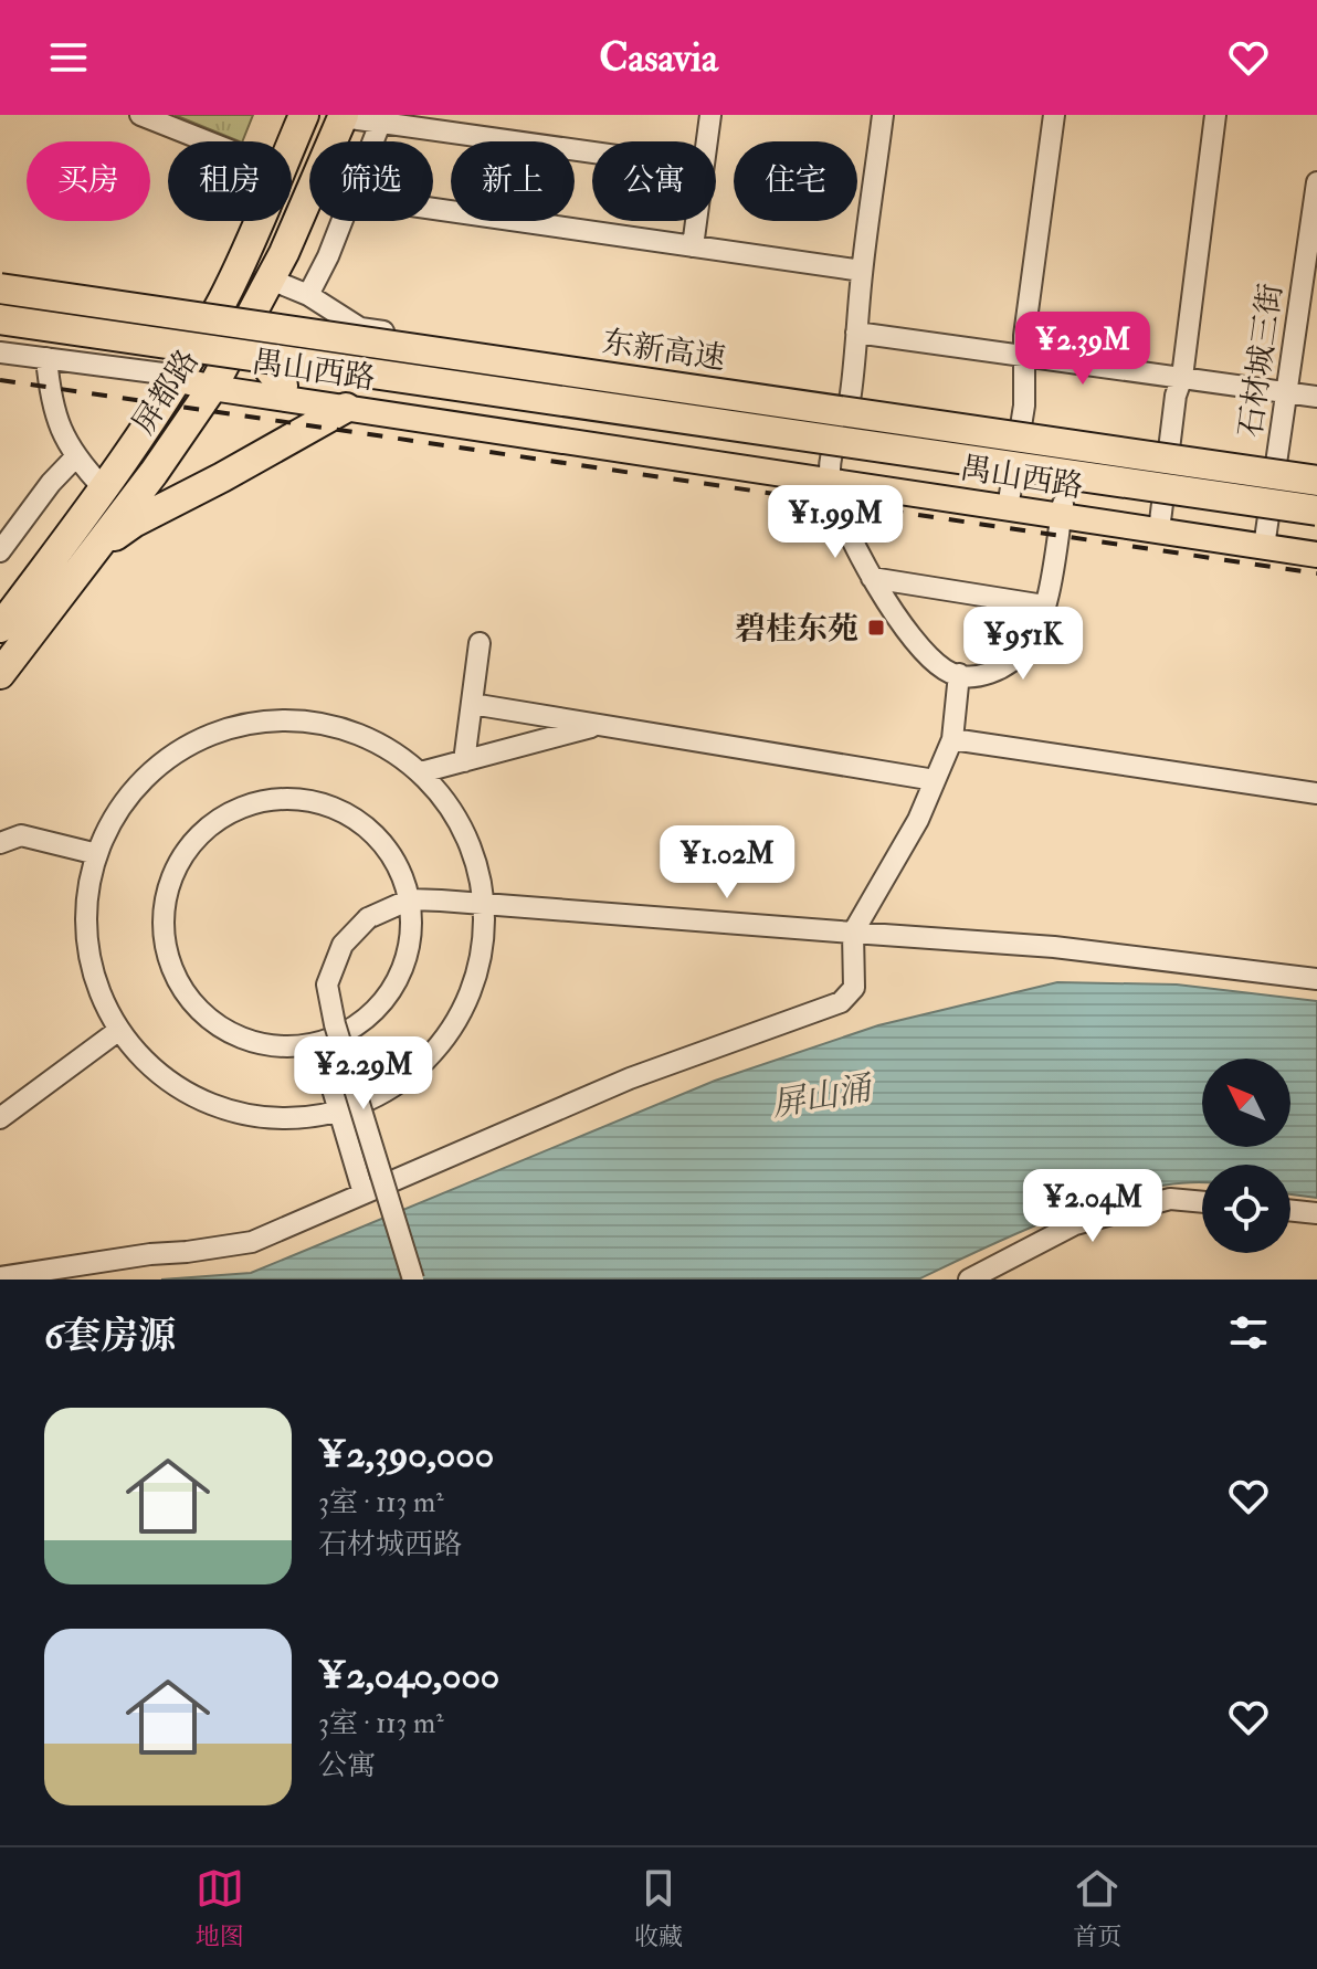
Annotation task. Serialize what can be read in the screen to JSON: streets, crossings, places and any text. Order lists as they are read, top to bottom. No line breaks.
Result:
{"streets":{"highway":["东新高速","屏都路"],"main road":["禺山西路"],"street":["石材城三街"]},"crossings":[["石材城三街","禺山西路"],["禺山西路","屏都路"]],"water":["屏山涌"],"places":{"transit":["碧桂东苑"]},"north":"top left","page":{"header":"Casavia","chip":["买房","租房","筛选","新上","公寓","住宅"],"price":["¥2.39M","¥1.99M","¥951K","¥1.02M","¥2.29M","¥2.04M"],"heading":"6套房源","list":[{"name":"¥2,390,000","note":"3室 · 113 m² · 石材城西路"},{"name":"¥2,040,000","note":"3室 · 113 m² · 公寓"}],"tabs":["地图","收藏","首页"]}}
